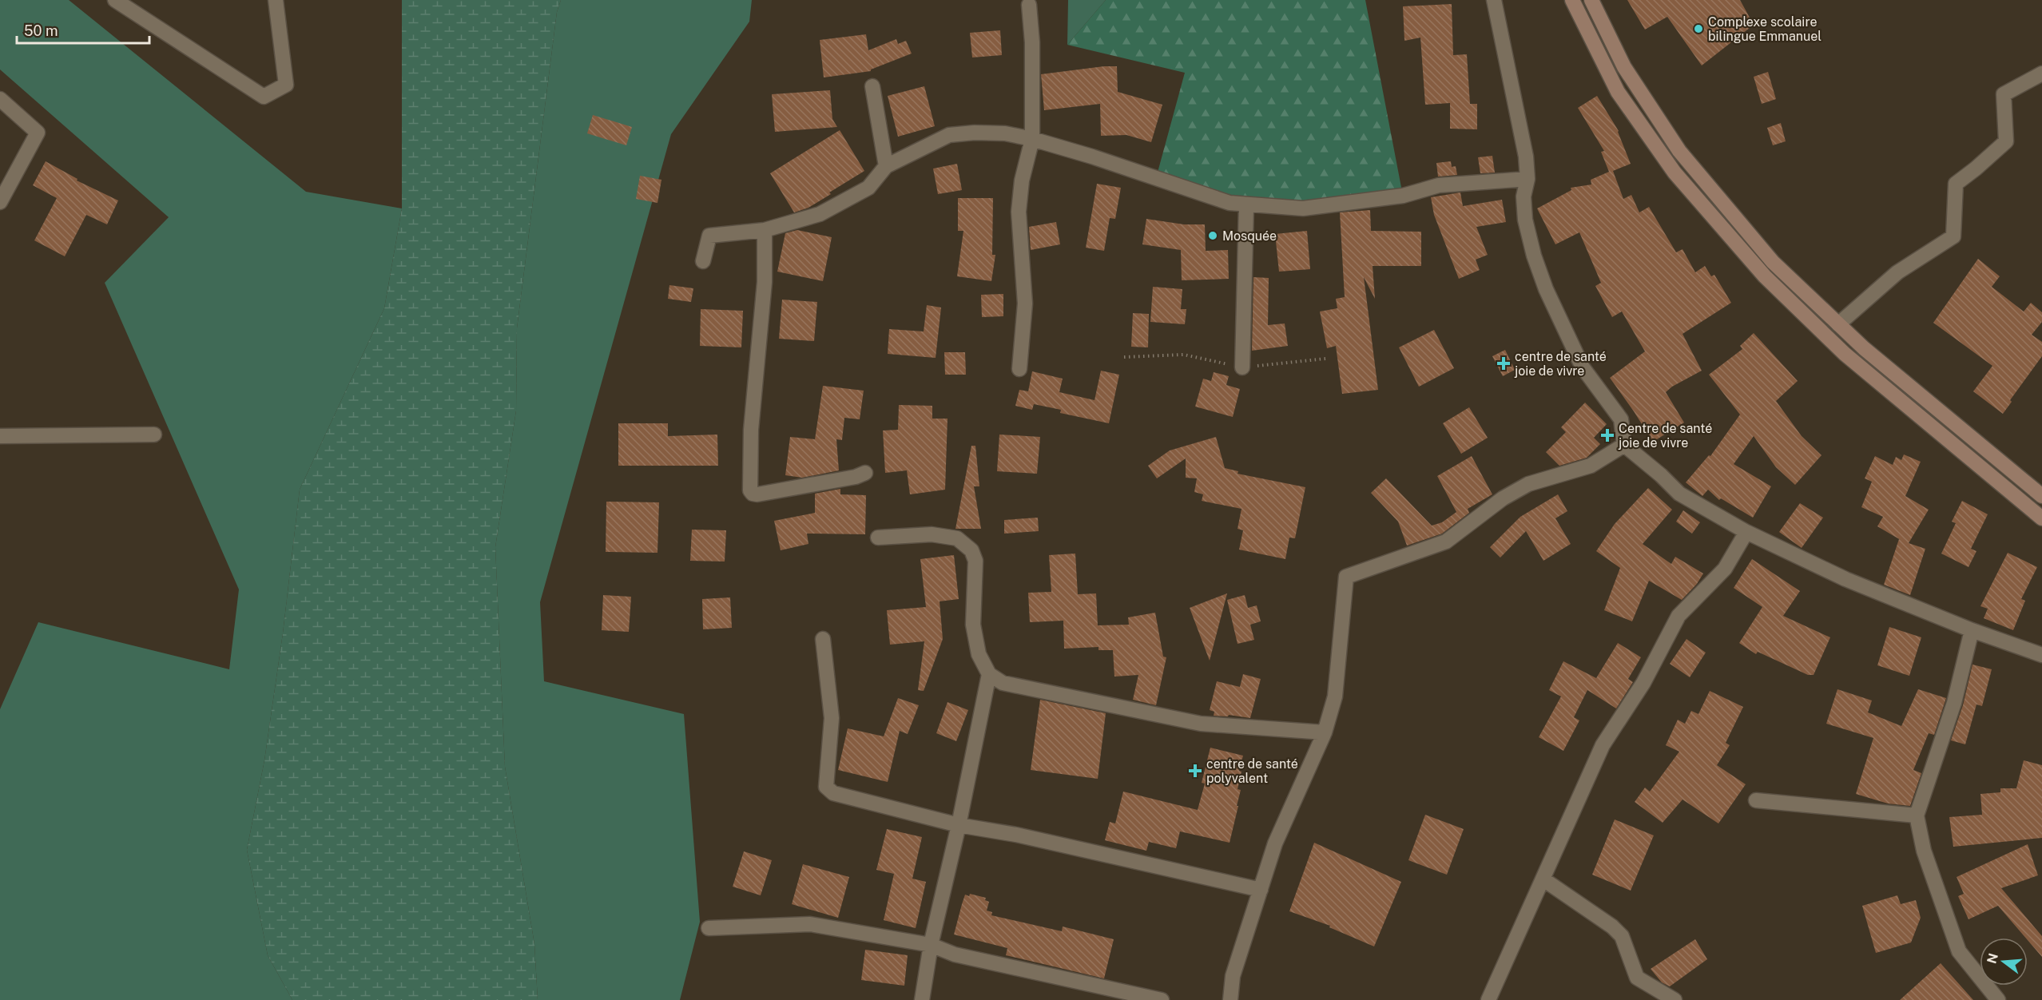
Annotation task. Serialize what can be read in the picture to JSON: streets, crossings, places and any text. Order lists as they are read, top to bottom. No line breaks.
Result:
{"places":{"other":["Complexe scolaire bilingue Emmanuel","Mosquée"],"health":["centre de santé joie de vivre","Centre de santé joie de vivre","centre de santé polyvalent"]},"scale_bar":"50 m","north":"left"}
